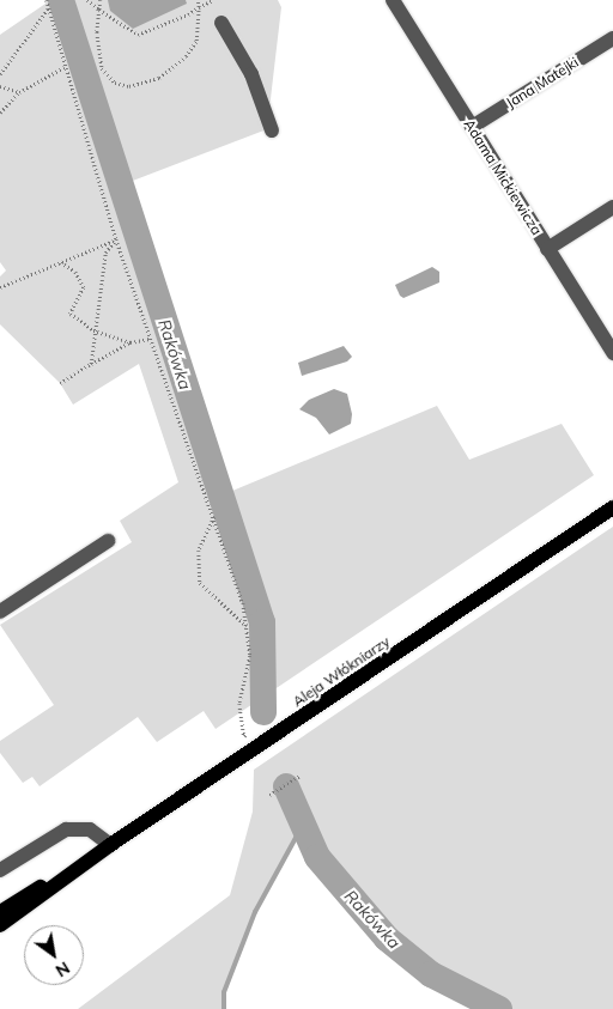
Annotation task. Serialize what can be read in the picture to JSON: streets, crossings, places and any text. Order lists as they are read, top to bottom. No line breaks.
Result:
{"streets":{"main road":["Aleja Włókniarzy"],"street":["Jana Matejki","Adama Mickiewicza"]},"crossings":[["Jana Matejki","Adama Mickiewicza"]],"water":["Rakówka"],"north":"bottom right"}
